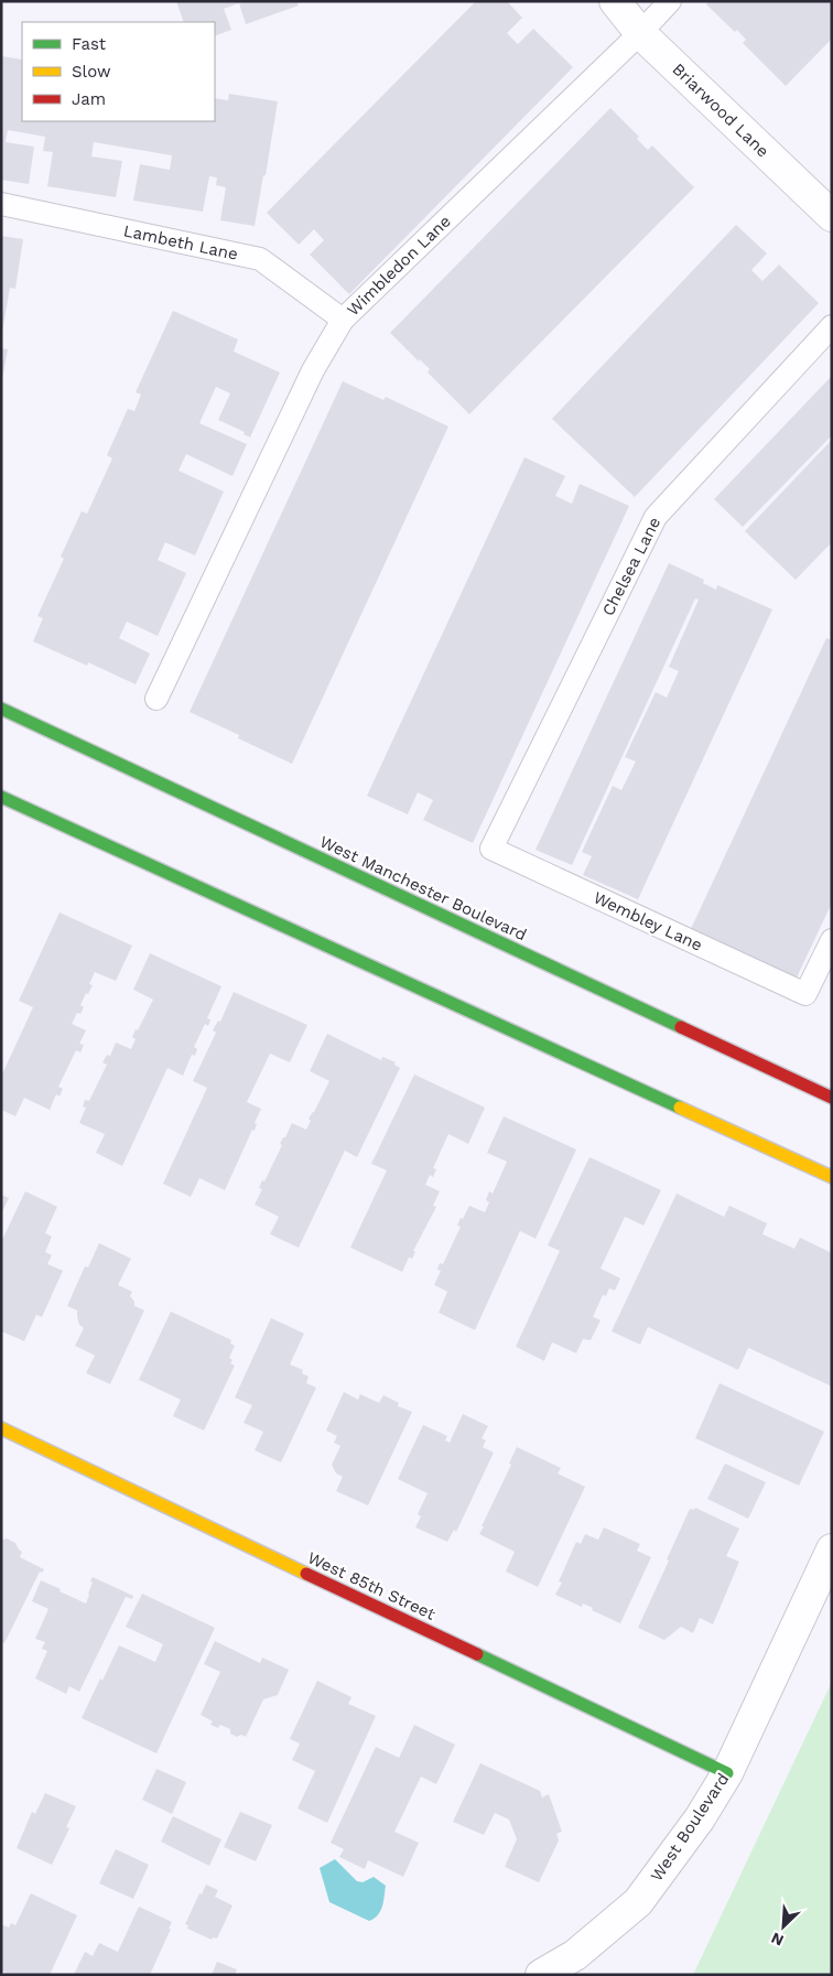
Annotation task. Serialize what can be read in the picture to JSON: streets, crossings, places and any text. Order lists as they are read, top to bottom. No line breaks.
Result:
{"streets":{"main road":["West Manchester Boulevard","West 85th Street"],"street":["Briarwood Lane","West Boulevard"],"lane":["Lambeth Lane","Wimbledon Lane","Chelsea Lane","Wembley Lane"]},"crossings":[["Briarwood Lane","Wimbledon Lane"],["Lambeth Lane","Wimbledon Lane"],["Chelsea Lane","Wembley Lane"],["West 85th Street","West Boulevard"]],"legend":["Fast","Slow","Jam"],"north":"bottom left"}
